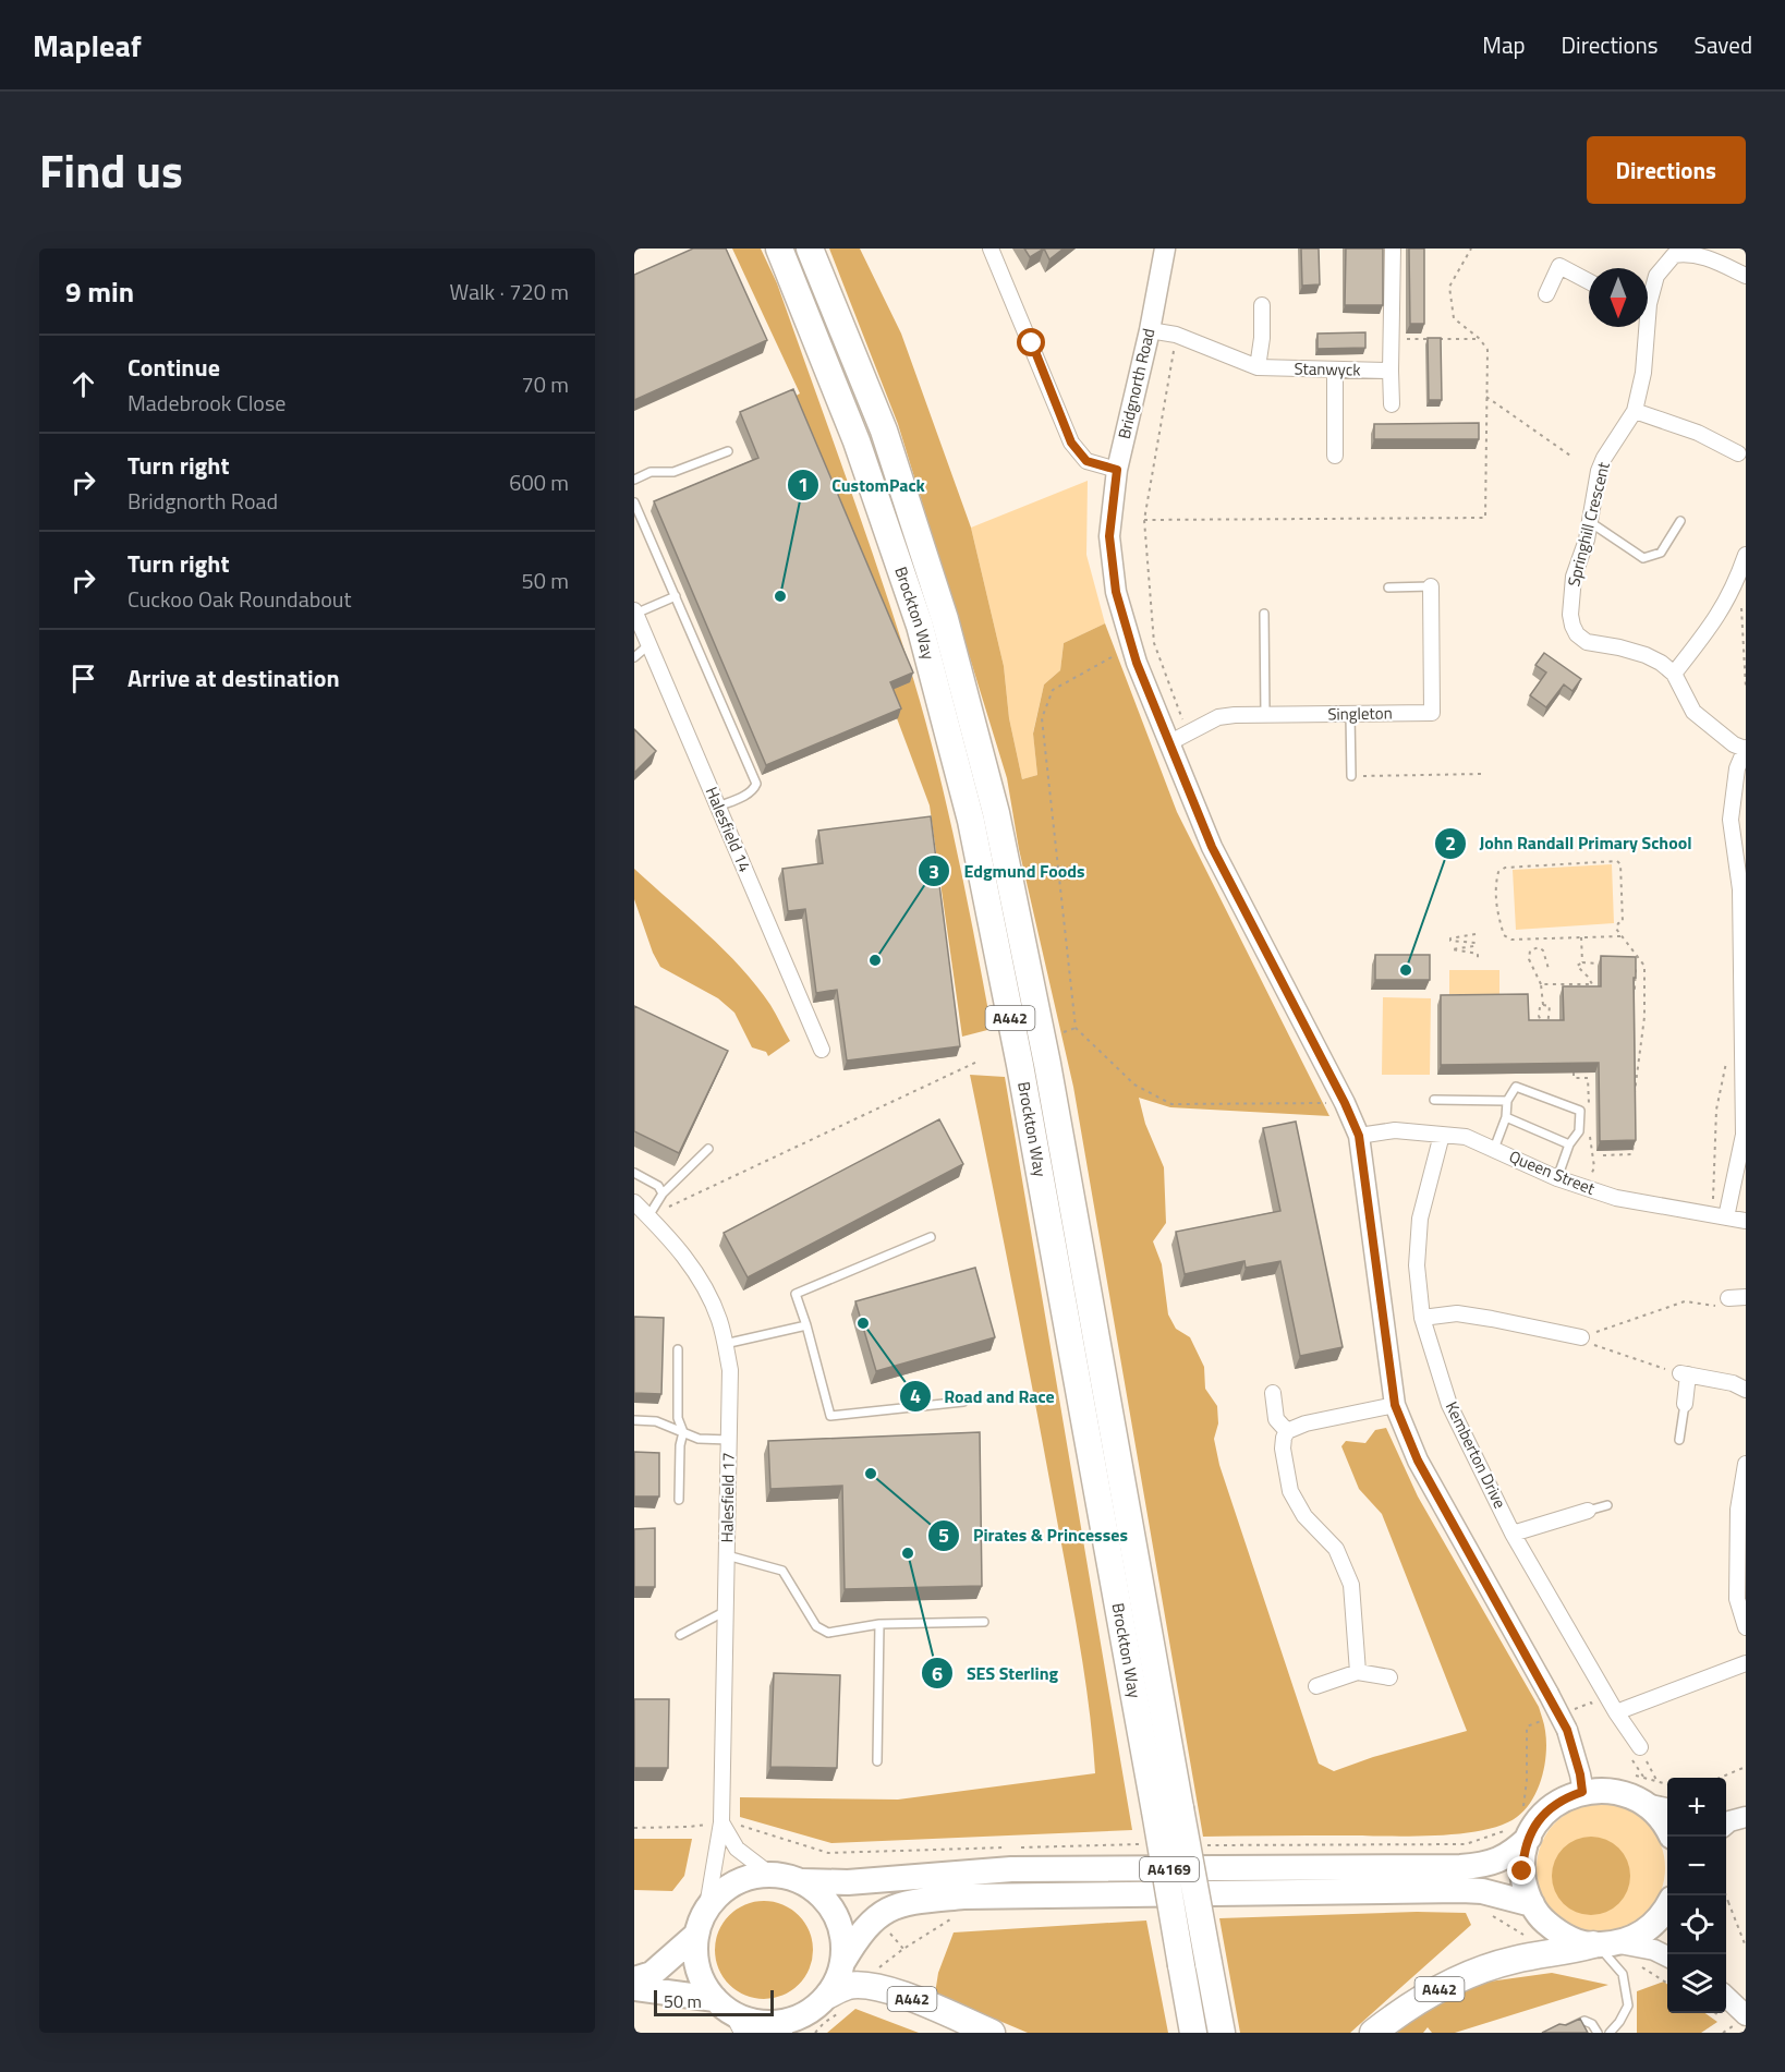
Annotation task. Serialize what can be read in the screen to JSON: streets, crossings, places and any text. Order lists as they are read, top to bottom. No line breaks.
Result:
{"streets":{"highway":["Brockton Way","A442"],"main road":["A4169"],"street":["Stanwyck","Bridgnorth Road","Springhill Crescent","Singleton","Halesfield 14","Queen Street","Kemberton Drive","Halesfield 17"]},"crossings":[["Stanwyck","Bridgnorth Road"],["Bridgnorth Road","Singleton"],["Bridgnorth Road","Queen Street"],["A442","Halesfield 17"],["A442","A4169"],["Queen Street","Kemberton Drive"],["Halesfield 17","A4169"]],"places":["CustomPack","Edgmund Foods","John Randall Primary School","Road and Race","Pirates & Princesses","SES Sterling"],"scale_bar":"50 m","north":"bottom","page":{"header":"Mapleaf","nav":["Map","Directions","Saved"],"title":"Find us","buttons":"Directions","heading":["9 min","Walk · 720 m"],"list":[["Continue","Madebrook Close","70 m"],["Turn right","Bridgnorth Road","600 m"],["Turn right","Cuckoo Oak Roundabout","50 m"],"Arrive at destination"],"map_buttons":["+","−"],"scale":"50 m"}}
